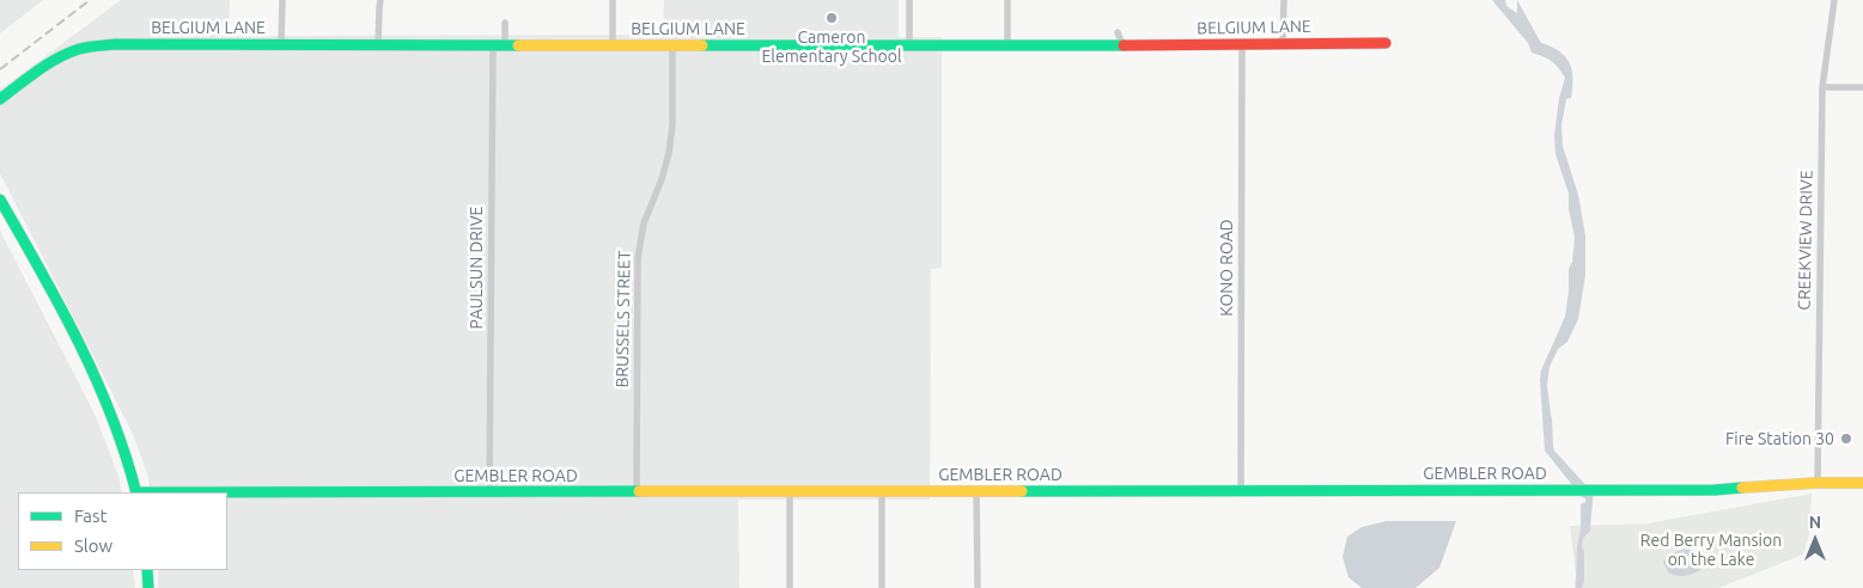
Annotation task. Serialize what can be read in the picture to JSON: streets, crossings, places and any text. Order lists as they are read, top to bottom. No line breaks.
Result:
{"streets":{"main road":["BELGIUM LANE","GEMBLER ROAD"],"street":["CREEKVIEW DRIVE","PAULSUN DRIVE","KONO ROAD","BRUSSELS STREET"]},"crossings":[["BELGIUM LANE","PAULSUN DRIVE"],["BELGIUM LANE","KONO ROAD"],["BELGIUM LANE","BRUSSELS STREET"],["CREEKVIEW DRIVE","GEMBLER ROAD"],["PAULSUN DRIVE","GEMBLER ROAD"],["KONO ROAD","GEMBLER ROAD"],["BRUSSELS STREET","GEMBLER ROAD"]],"parks":["Red Berry Mansion on the Lake"],"places":["Cameron Elementary School","Fire Station 30"],"legend":["Fast","Slow"],"north":"top"}
